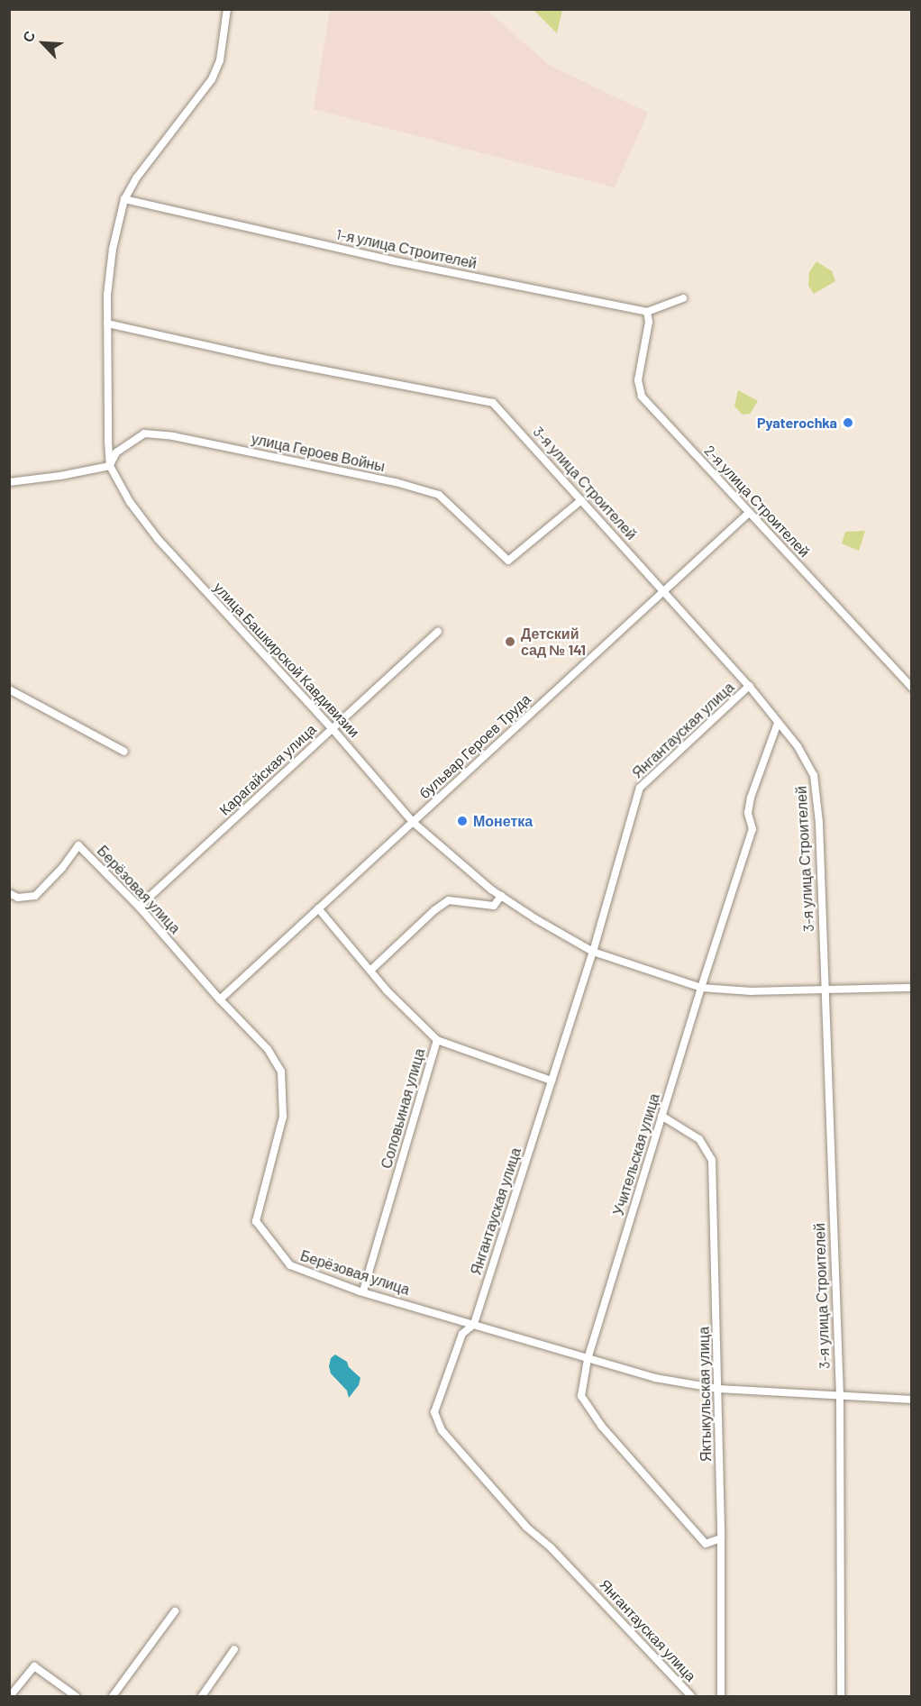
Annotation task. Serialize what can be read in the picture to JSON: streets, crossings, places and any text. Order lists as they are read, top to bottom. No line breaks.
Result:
{"streets":{"street":["1-я улица Строителей","улица Героев Войны","3-я улица Строителей","2-я улица Строителей","улица Башкирской Кавдивизии","Янгантауская улица","бульвар Героев Труда","Карагайская улица","Берёзовая улица","Соловьиная улица","Учительская улица","Яктыкульская улица"]},"crossings":[["1-я улица Строителей","2-я улица Строителей"],["1-я улица Строителей","улица Башкирской Кавдивизии"],["улица Героев Войны","3-я улица Строителей"],["улица Героев Войны","улица Башкирской Кавдивизии"],["3-я улица Строителей","улица Башкирской Кавдивизии"],["3-я улица Строителей","Янгантауская улица"],["3-я улица Строителей","бульвар Героев Труда"],["3-я улица Строителей","Берёзовая улица"],["3-я улица Строителей","Учительская улица"],["2-я улица Строителей","бульвар Героев Труда"],["улица Башкирской Кавдивизии","Янгантауская улица"],["улица Башкирской Кавдивизии","бульвар Героев Труда"],["улица Башкирской Кавдивизии","Карагайская улица"],["улица Башкирской Кавдивизии","Учительская улица"],["Янгантауская улица","Берёзовая улица"],["бульвар Героев Труда","Берёзовая улица"],["бульвар Героев Труда","Соловьиная улица"],["Карагайская улица","Берёзовая улица"],["Берёзовая улица","Соловьиная улица"],["Берёзовая улица","Учительская улица"],["Берёзовая улица","Яктыкульская улица"],["Учительская улица","Яктыкульская улица"]],"places":["Pyaterochka","Детский сад № 141","Монетка"],"north":"top left"}
